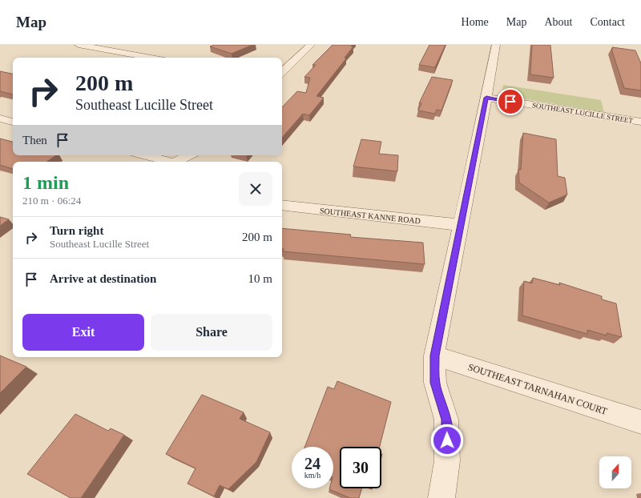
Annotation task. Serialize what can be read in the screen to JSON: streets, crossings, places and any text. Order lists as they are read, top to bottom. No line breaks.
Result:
{"streets":{"street":["SOUTHEAST LUCILLE STREET","SOUTHEAST KANNE ROAD","SOUTHEAST TARNAHAN COURT"]},"north":"top","page":{"header":"Map","nav":["Home","Map","About","Contact"],"turn":["200 m","Southeast Lucille Street"],"then":"Then","heading":["1 min","210 m · 06:24"],"list":[{"name":"Turn right","note":"Southeast Lucille Street","value":"200 m"},{"name":"Arrive at destination","value":"10 m"}],"buttons":["Exit","Share"],"speed":"24 km/h","limit":"30"}}
